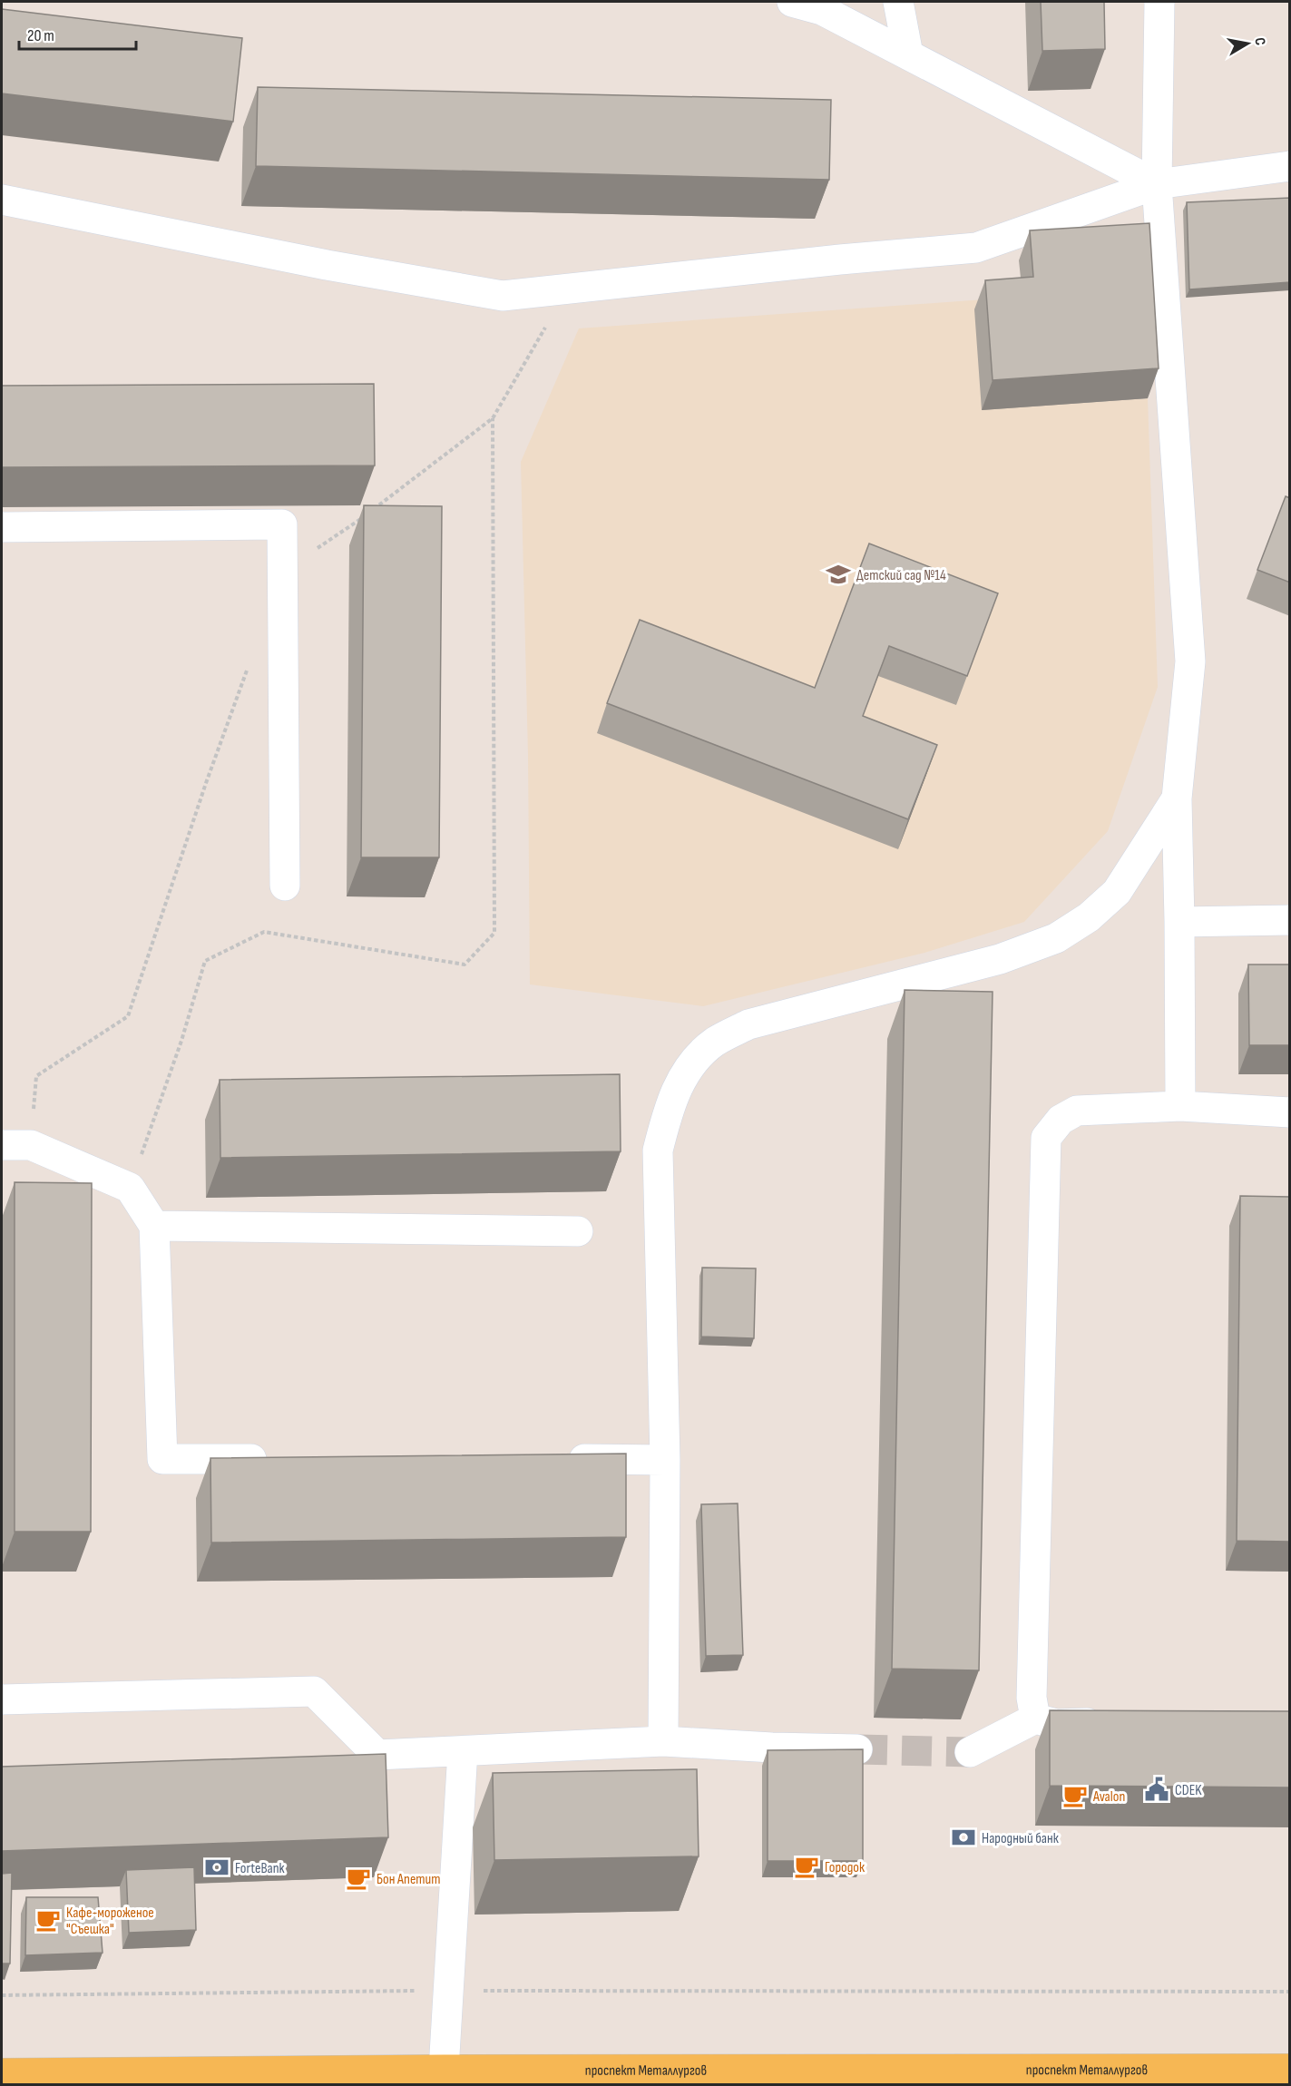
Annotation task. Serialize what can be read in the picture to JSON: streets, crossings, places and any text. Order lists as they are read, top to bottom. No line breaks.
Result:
{"streets":{"main road":["проспект Металлургов"]},"places":{"school or university":["Детский сад №14"],"public building":["CDEK"],"cafe":["Avalon","Городок","Бон Апетит","Кафе-мороженое \"Cъешка\""],"bank":["Народный банк","ForteBank"]},"scale_bar":"20 m","north":"right"}
